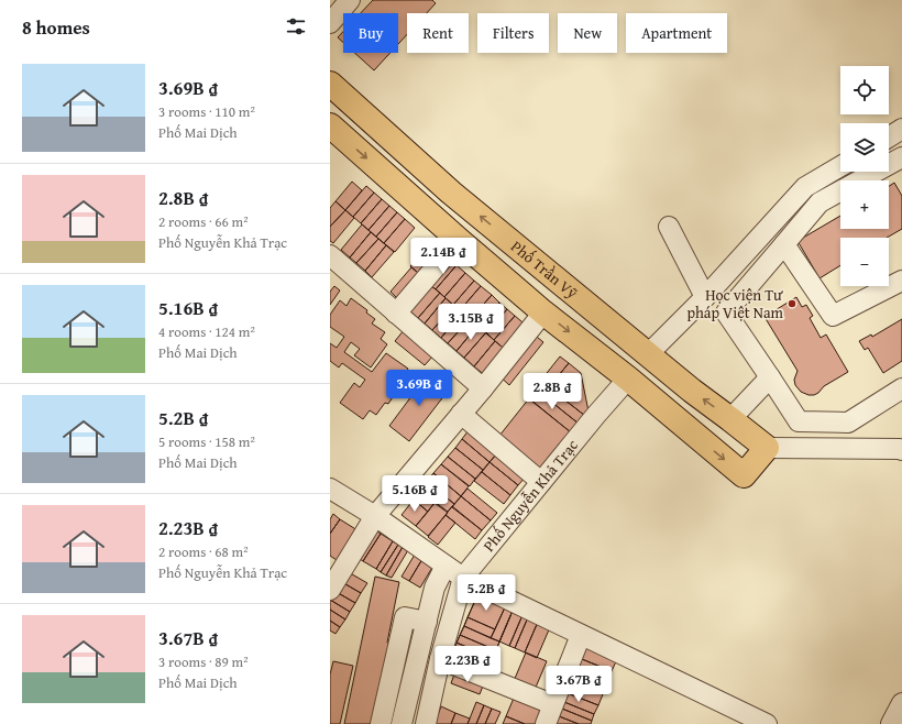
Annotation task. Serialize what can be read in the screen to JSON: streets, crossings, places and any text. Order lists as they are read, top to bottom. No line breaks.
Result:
{"streets":{"main road":["Phố Trần Vỹ"],"street":["Phố Nguyễn Khả Trạc"]},"crossings":[["Phố Trần Vỹ","Phố Nguyễn Khả Trạc"]],"places":["Học viện Tư pháp Việt Nam"],"page":{"heading":"8 homes","chip":["Buy","Rent","Filters","New","Apartment"],"list":[{"name":"3.69B ₫","note":"3 rooms · 110 m² · Phố Mai Dịch"},{"name":"2.8B ₫","note":"2 rooms · 66 m² · Phố Nguyễn Khả Trạc"},{"name":"5.16B ₫","note":"4 rooms · 124 m² · Phố Mai Dịch"},{"name":"5.2B ₫","note":"5 rooms · 158 m² · Phố Mai Dịch"},{"name":"2.23B ₫","note":"2 rooms · 68 m² · Phố Nguyễn Khả Trạc"},{"name":"3.67B ₫","note":"3 rooms · 89 m² · Phố Mai Dịch"}],"map_buttons":["+","−"],"price":["2.14B ₫","3.15B ₫","3.69B ₫","2.8B ₫","5.16B ₫","5.2B ₫","2.23B ₫","3.67B ₫"]}}
